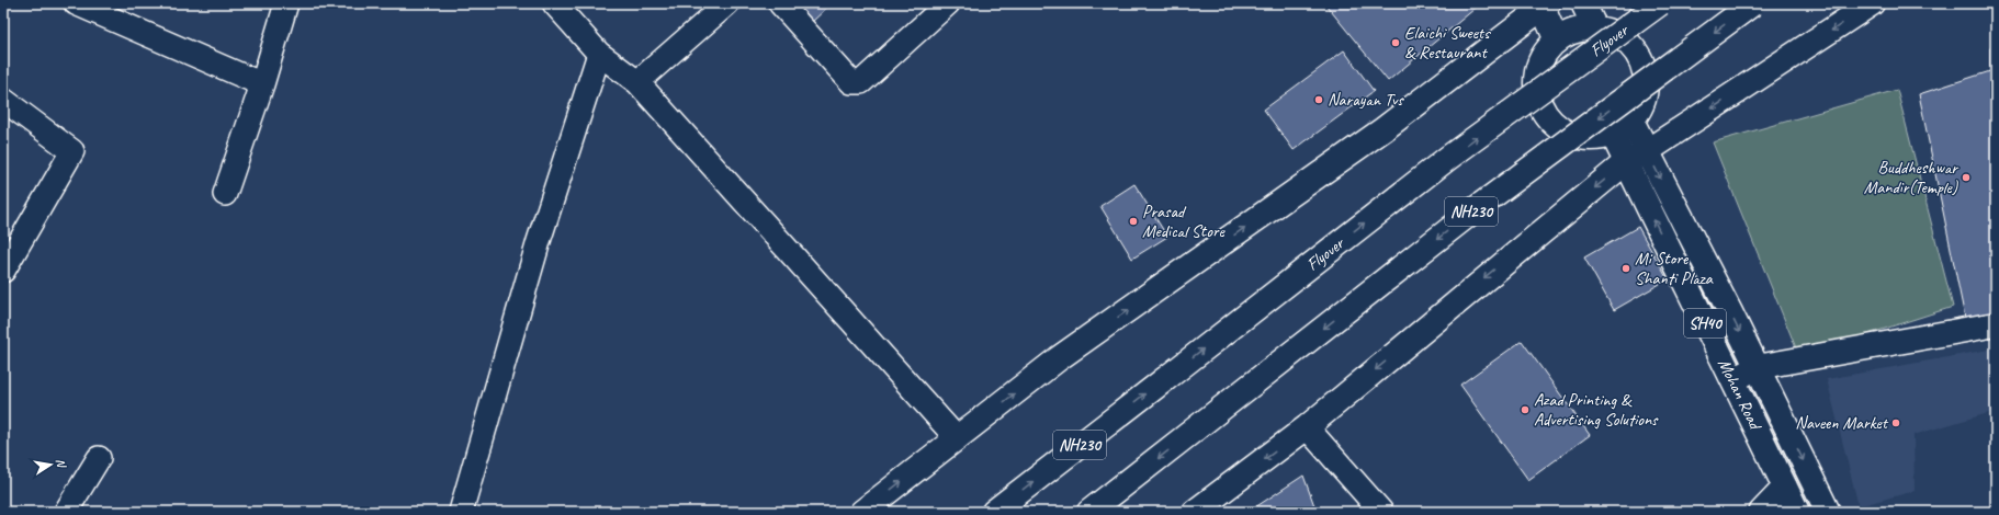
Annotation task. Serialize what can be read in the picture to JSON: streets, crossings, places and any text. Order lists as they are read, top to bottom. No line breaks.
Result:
{"streets":{"main road":["Flyover","NH230","SH40","Mohan Road"]},"places":["Elaichi Sweets & Restaurant","Narayan Tvs","Buddheshwar Mandir(Temple)","Prasad Medical Store","Mi Store Shanti Plaza","Azad Printing & Advertising Solutions","Naveen Market"],"north":"right"}
